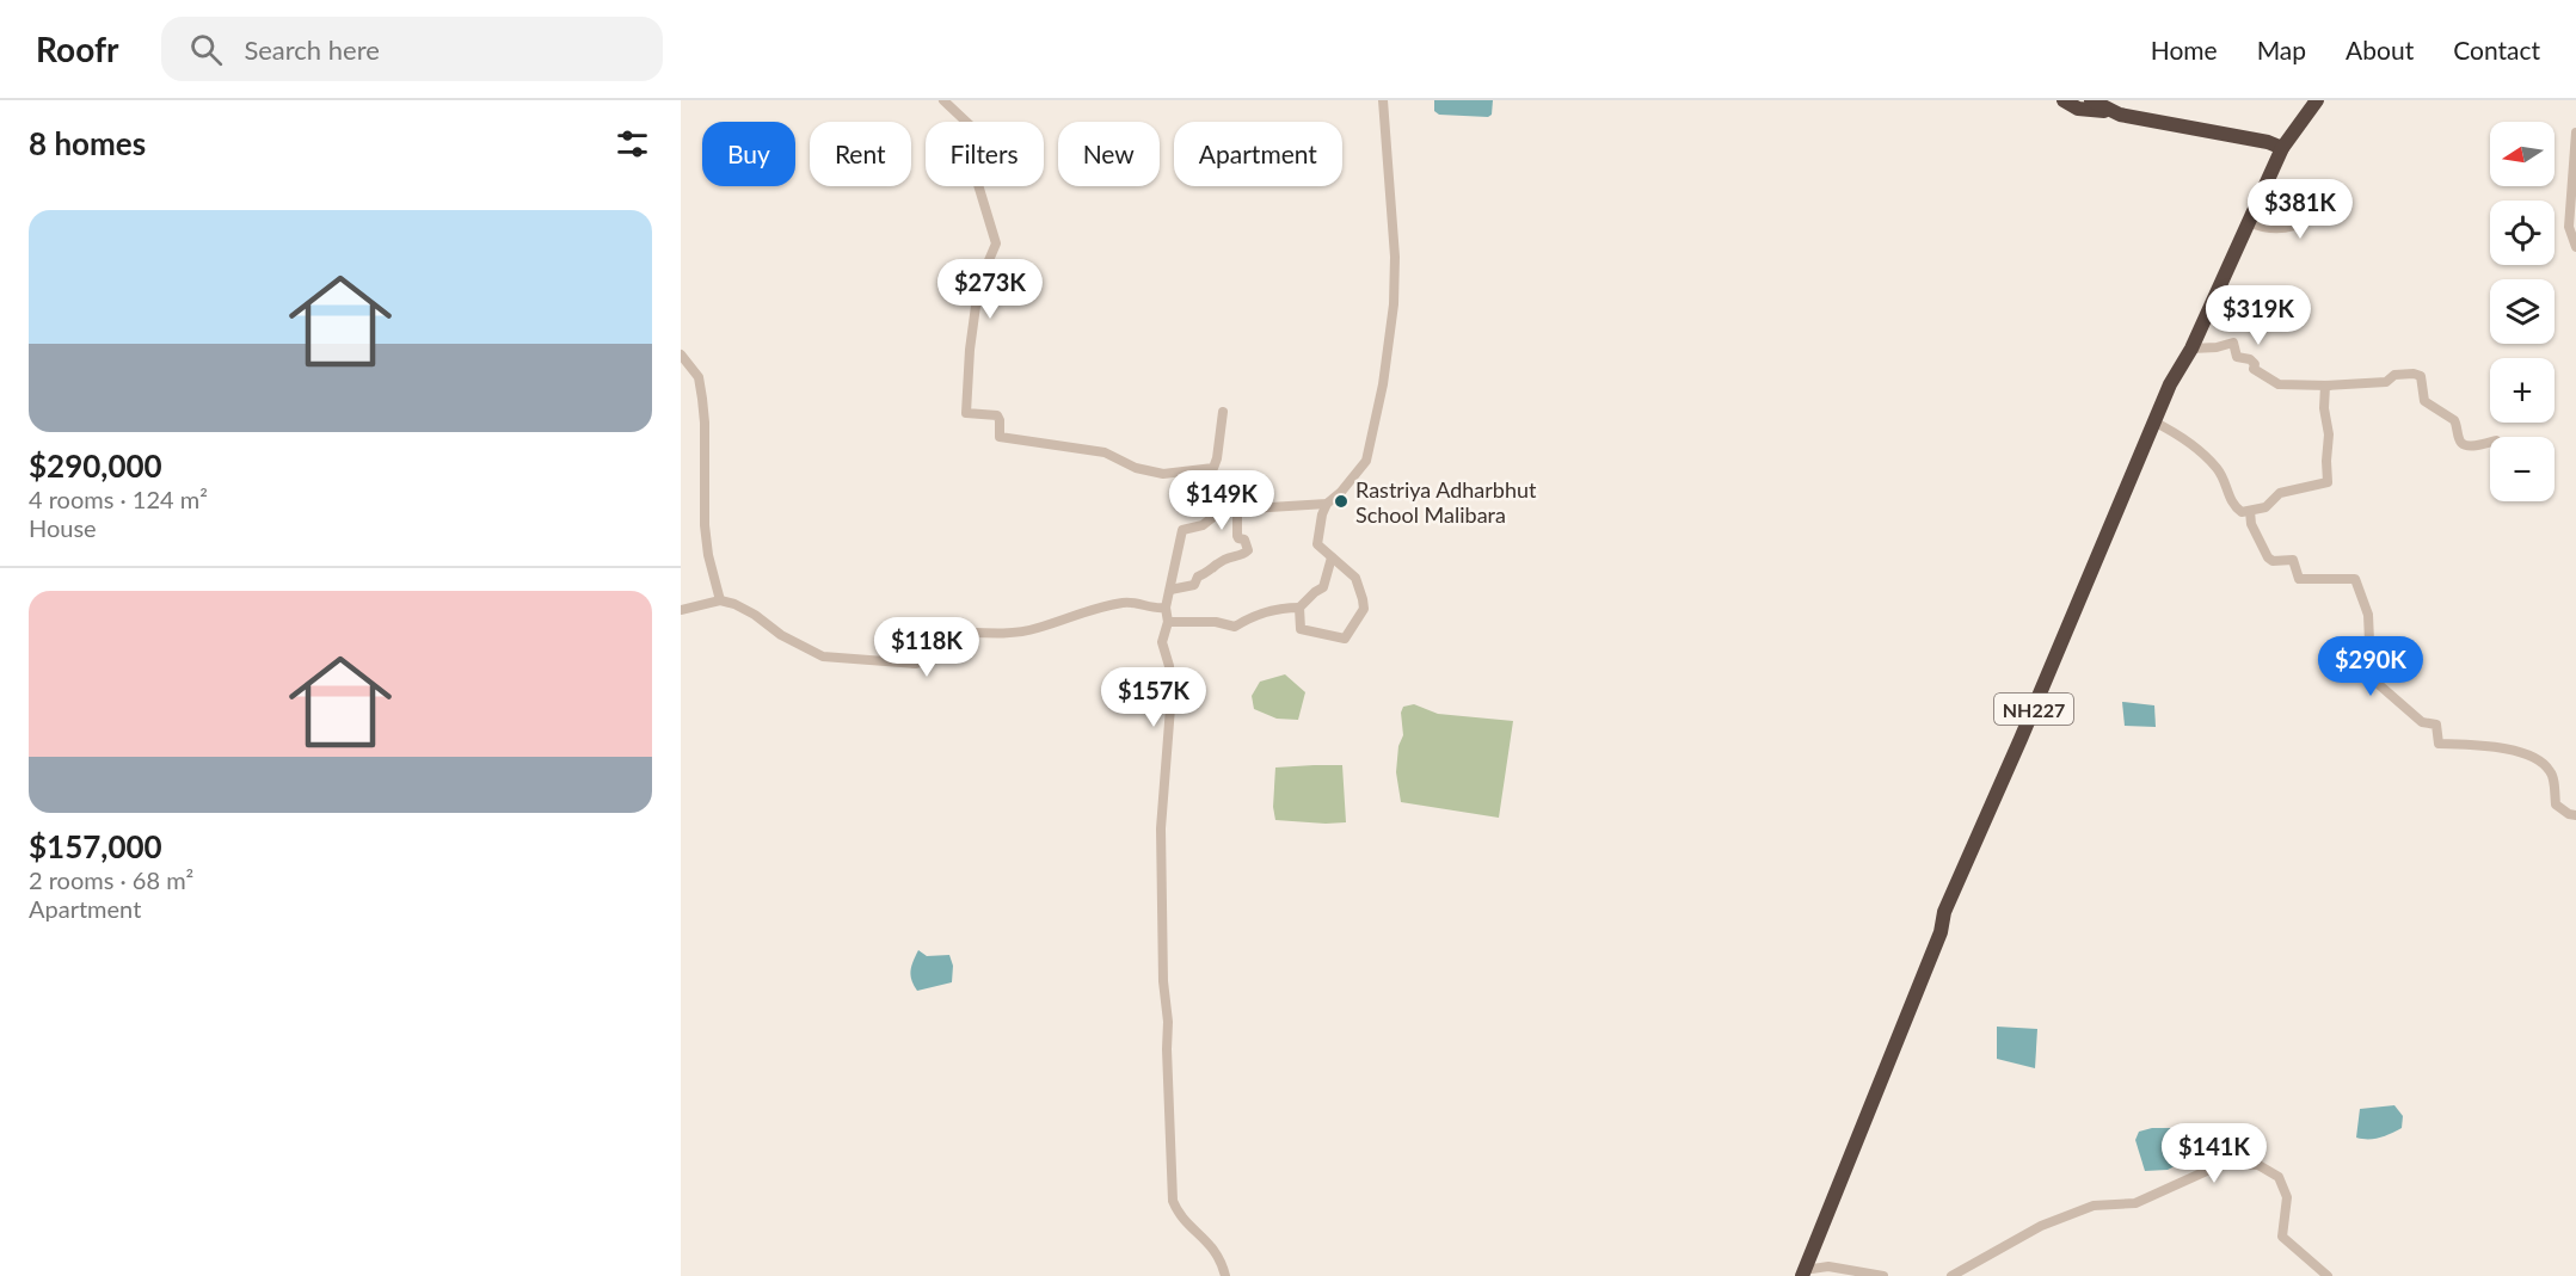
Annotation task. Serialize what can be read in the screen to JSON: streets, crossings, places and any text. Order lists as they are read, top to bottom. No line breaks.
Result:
{"streets":{"highway":["NH227"]},"places":["Rastriya Adharbhut School Malibara"],"north":"left","page":{"header":"Roofr","search":"Search here","nav":["Home","Map","About","Contact"],"heading":"8 homes","map_buttons":["+","−"],"chip":["Buy","Rent","Filters","New","Apartment"],"price":["$381K","$273K","$319K","$149K","$118K","$290K","$157K","$141K"],"list":[{"name":"$290,000","note":"4 rooms · 124 m² · House"},{"name":"$157,000","note":"2 rooms · 68 m² · Apartment"}]}}
